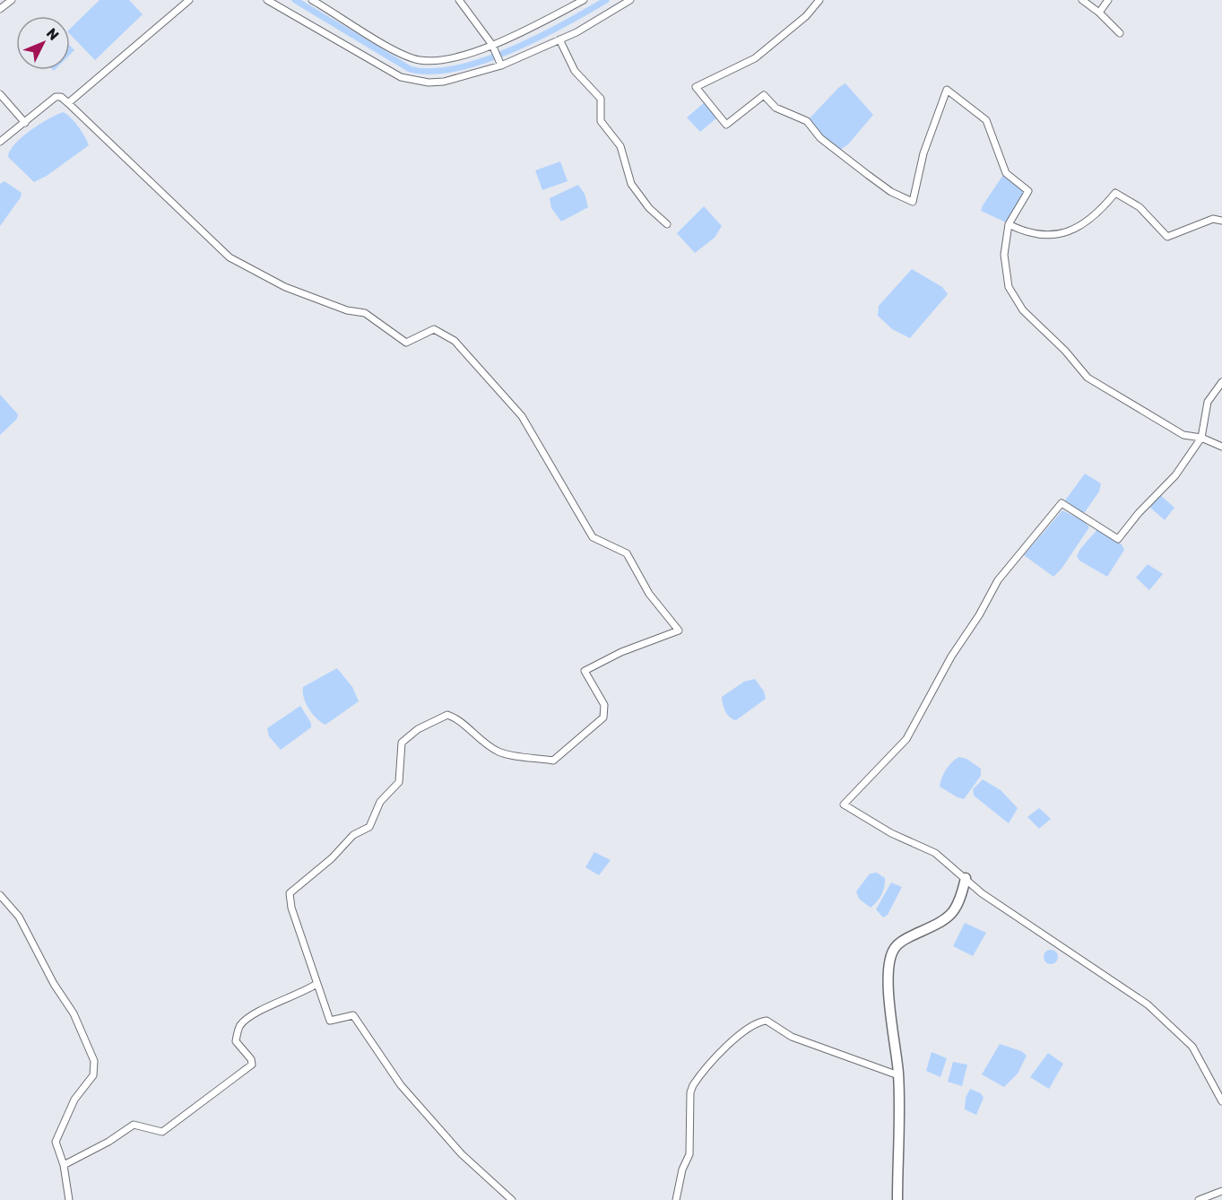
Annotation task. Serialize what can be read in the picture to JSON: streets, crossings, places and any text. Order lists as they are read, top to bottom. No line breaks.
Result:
{"north":"top right"}
